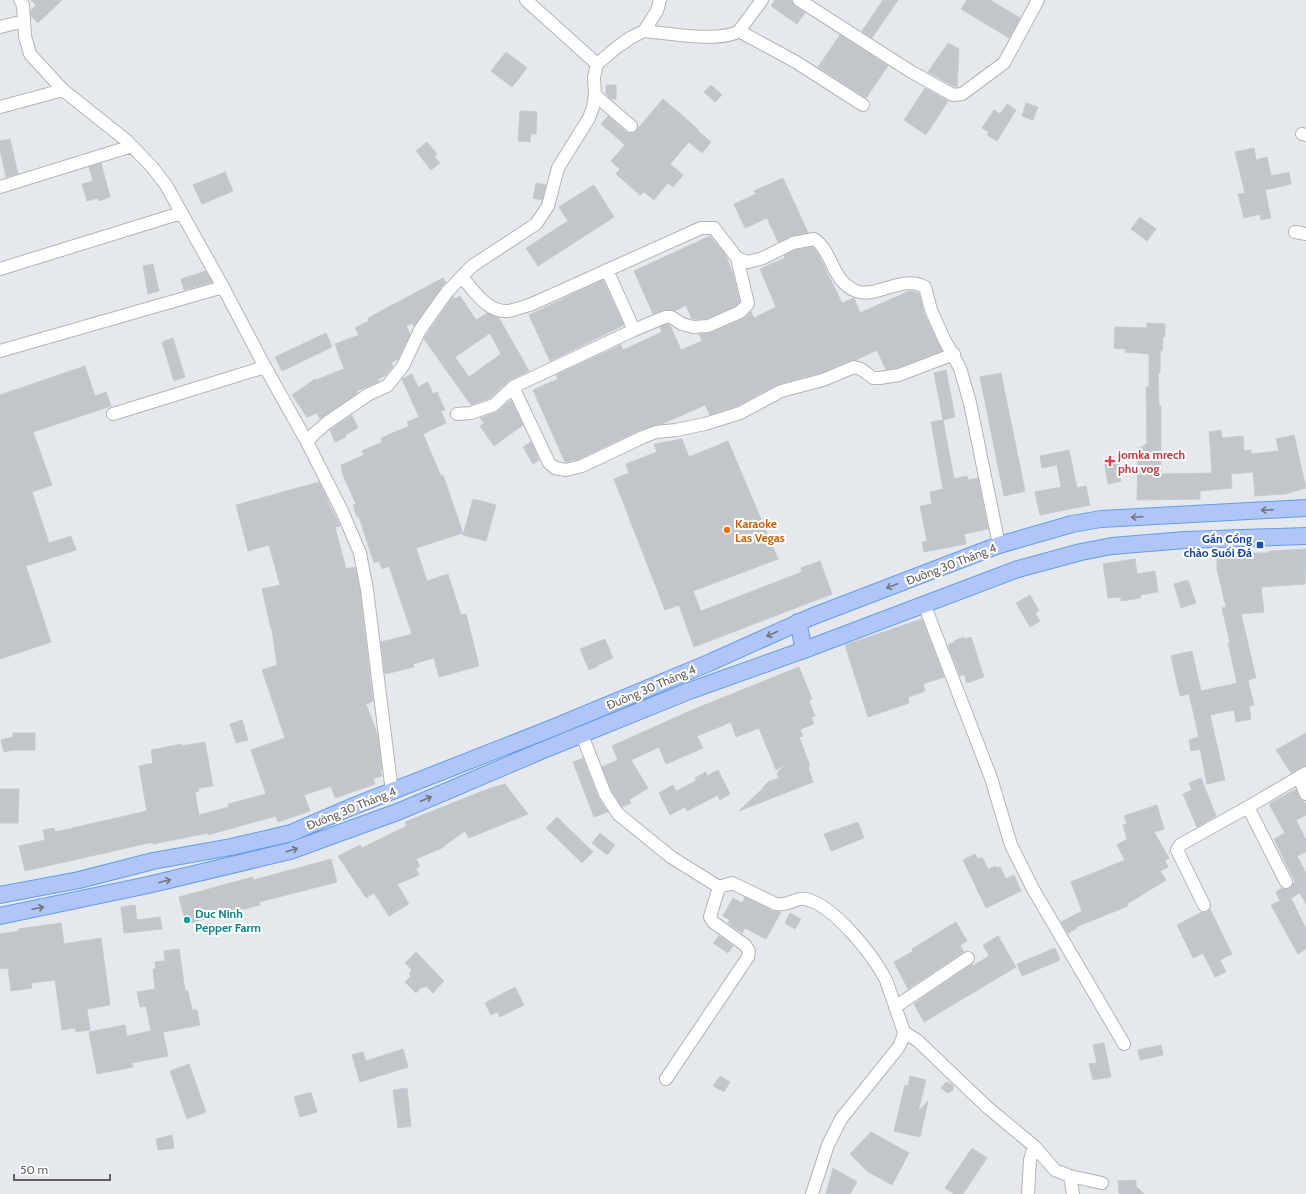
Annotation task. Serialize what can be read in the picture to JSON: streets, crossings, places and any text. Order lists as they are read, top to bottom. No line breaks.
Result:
{"streets":{"main road":["Đường 30 Tháng 4"]},"places":{"health":["jomka mrech phu vog"],"other":["Karaoke Las Vegas","Duc Ninh Pepper Farm"],"transit":["Gần Cổng chào Suối Đá"]},"scale_bar":"50 m"}
